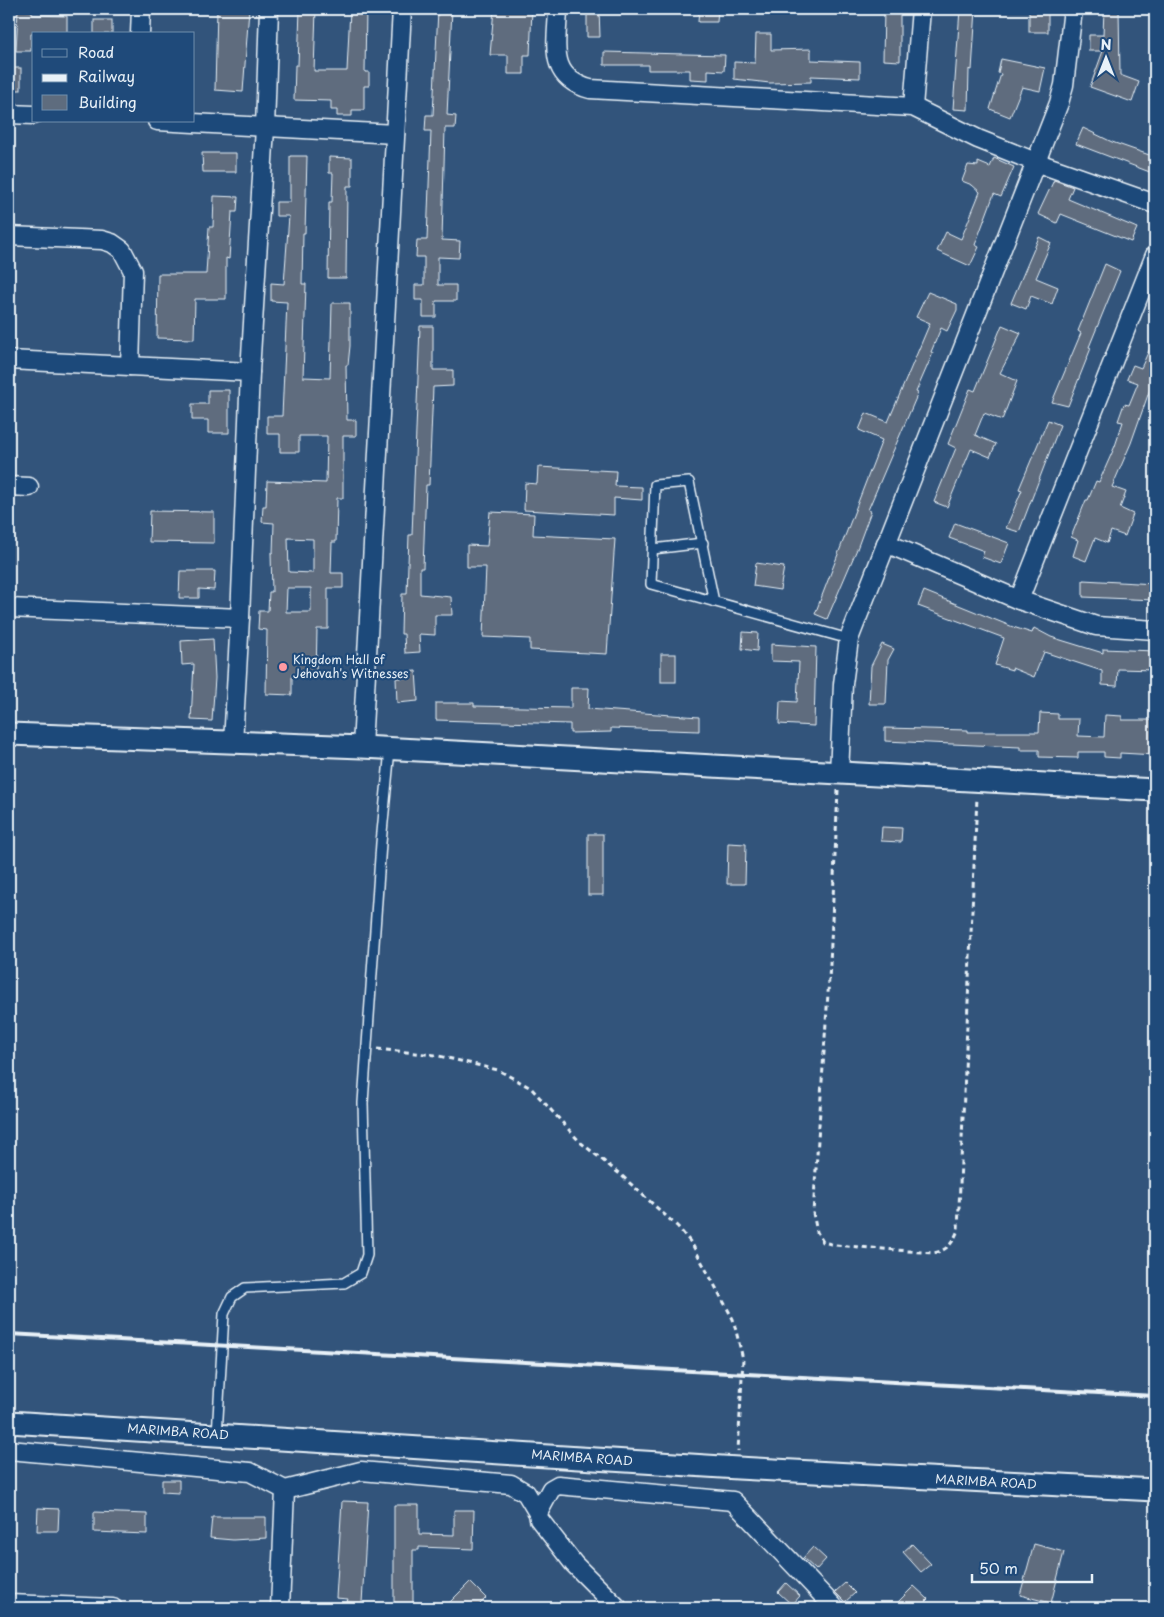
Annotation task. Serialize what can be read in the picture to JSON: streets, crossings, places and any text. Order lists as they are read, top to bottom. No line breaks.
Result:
{"streets":{"street":["MARIMBA ROAD"]},"places":["Kingdom Hall of Jehovah's Witnesses"],"legend":["Road","Railway","Building"],"scale_bar":"50 m","north":"top"}
